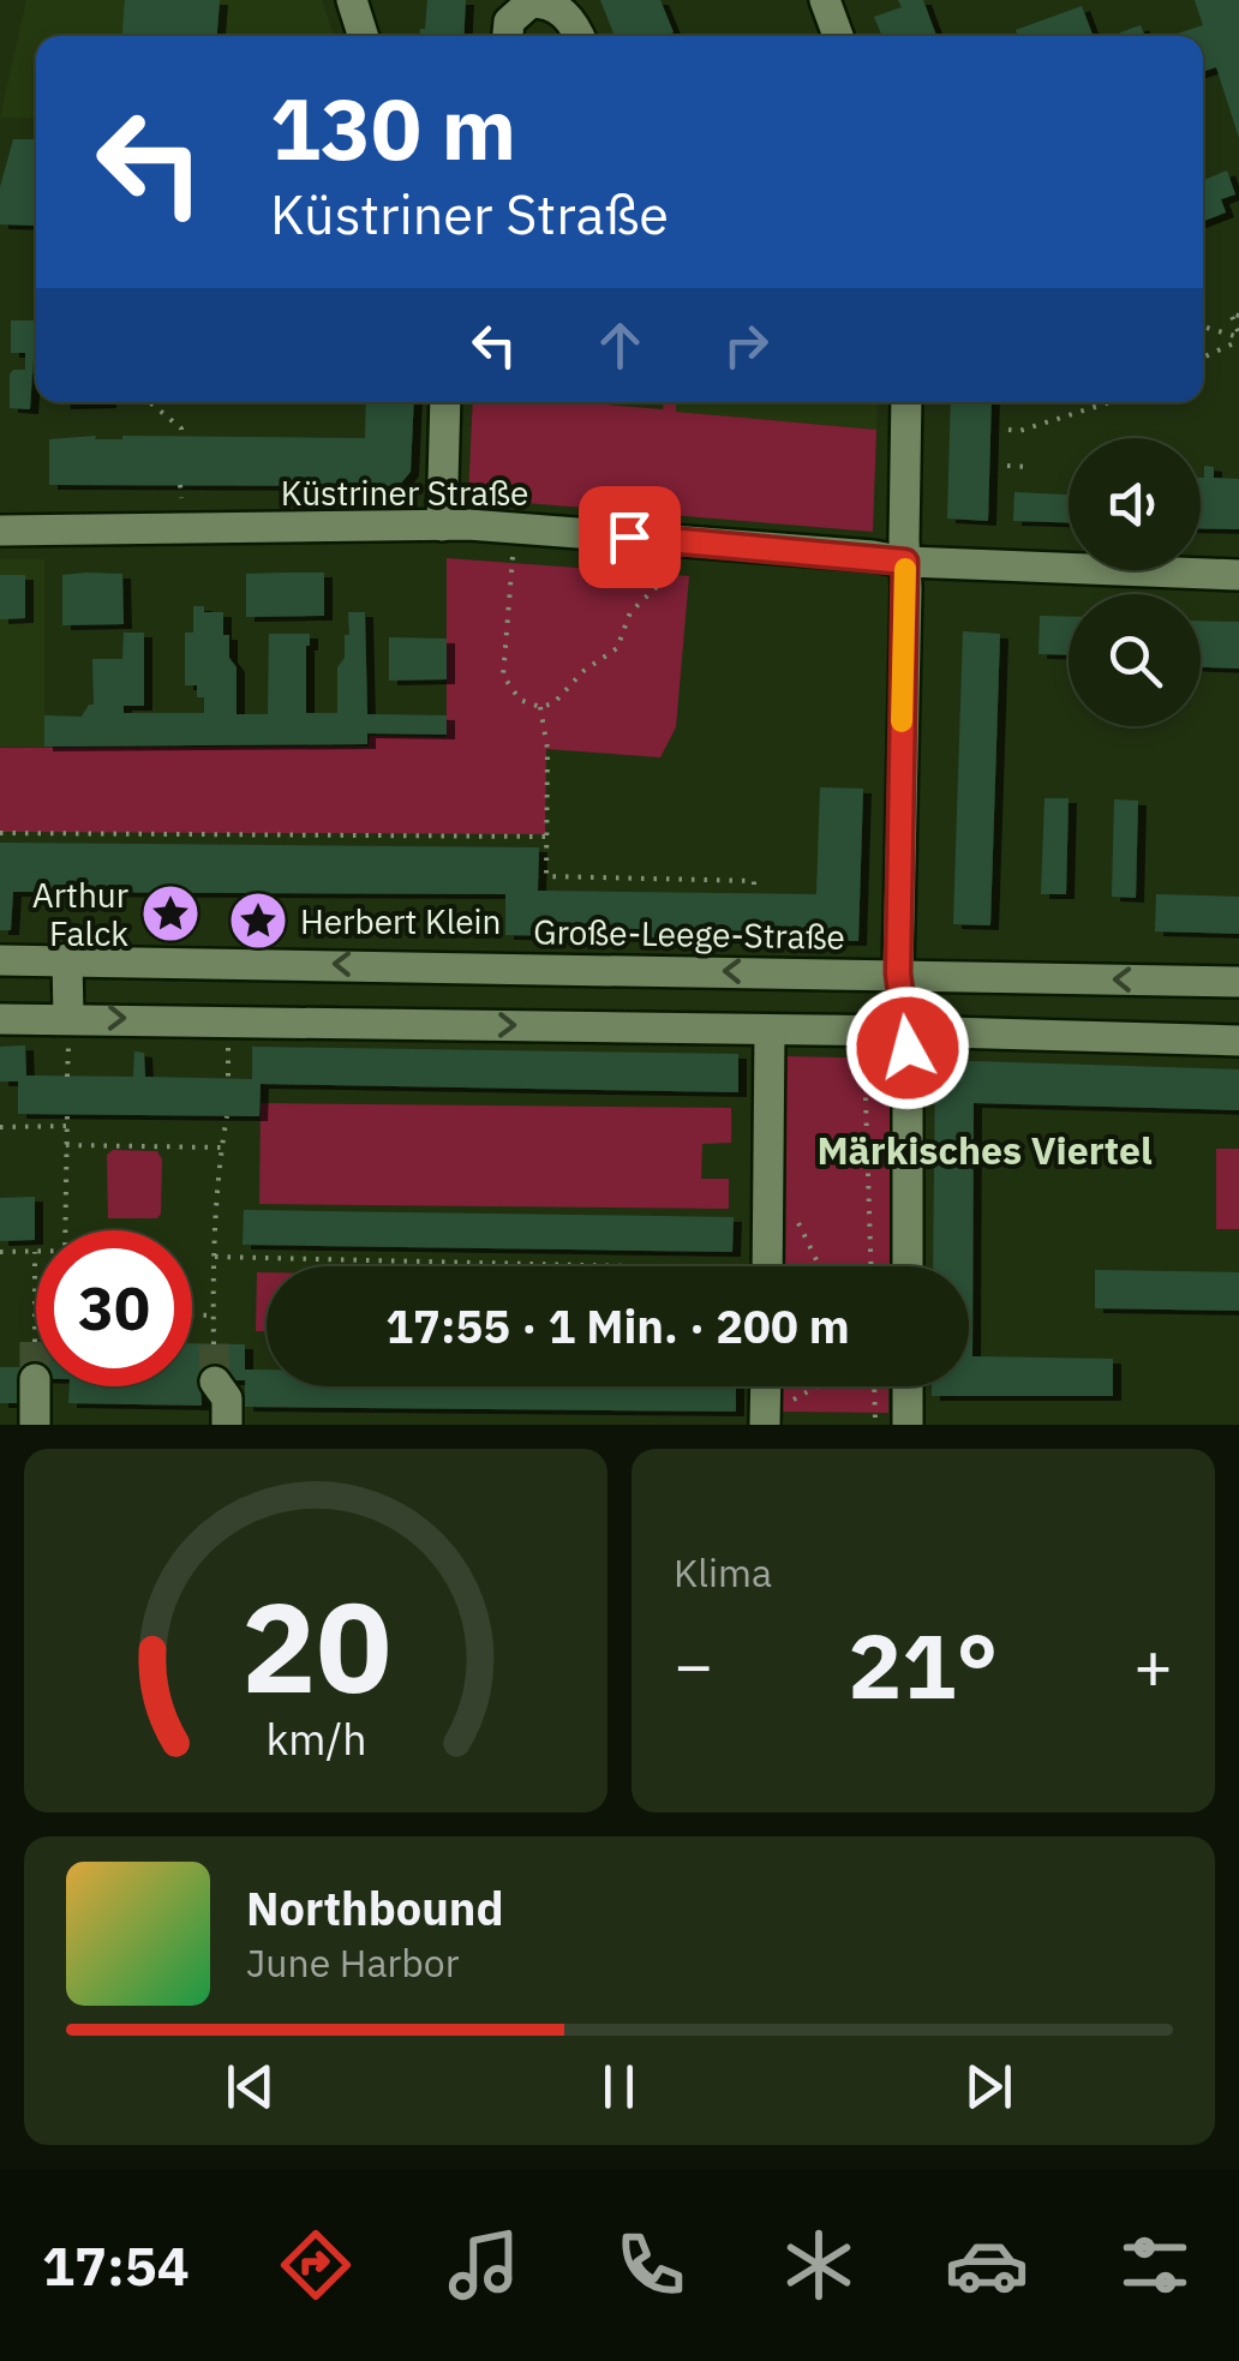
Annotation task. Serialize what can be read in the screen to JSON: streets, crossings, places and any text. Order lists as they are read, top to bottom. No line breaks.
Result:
{"streets":{"street":["Küstriner Straße","Große-Leege-Straße"]},"districts":["Märkisches Viertel"],"places":{"place":["Arthur Falck","Herbert Klein"]},"page":{"turn":["130 m","Küstriner Straße"],"limit":"30","trip":"17:55 · 1 Min. · 200 m","tile":"Klima","heat":["−","21°","+"],"song":["Northbound","June Harbor"],"tabs":"17:54","gauge":["20","km/h"]}}
